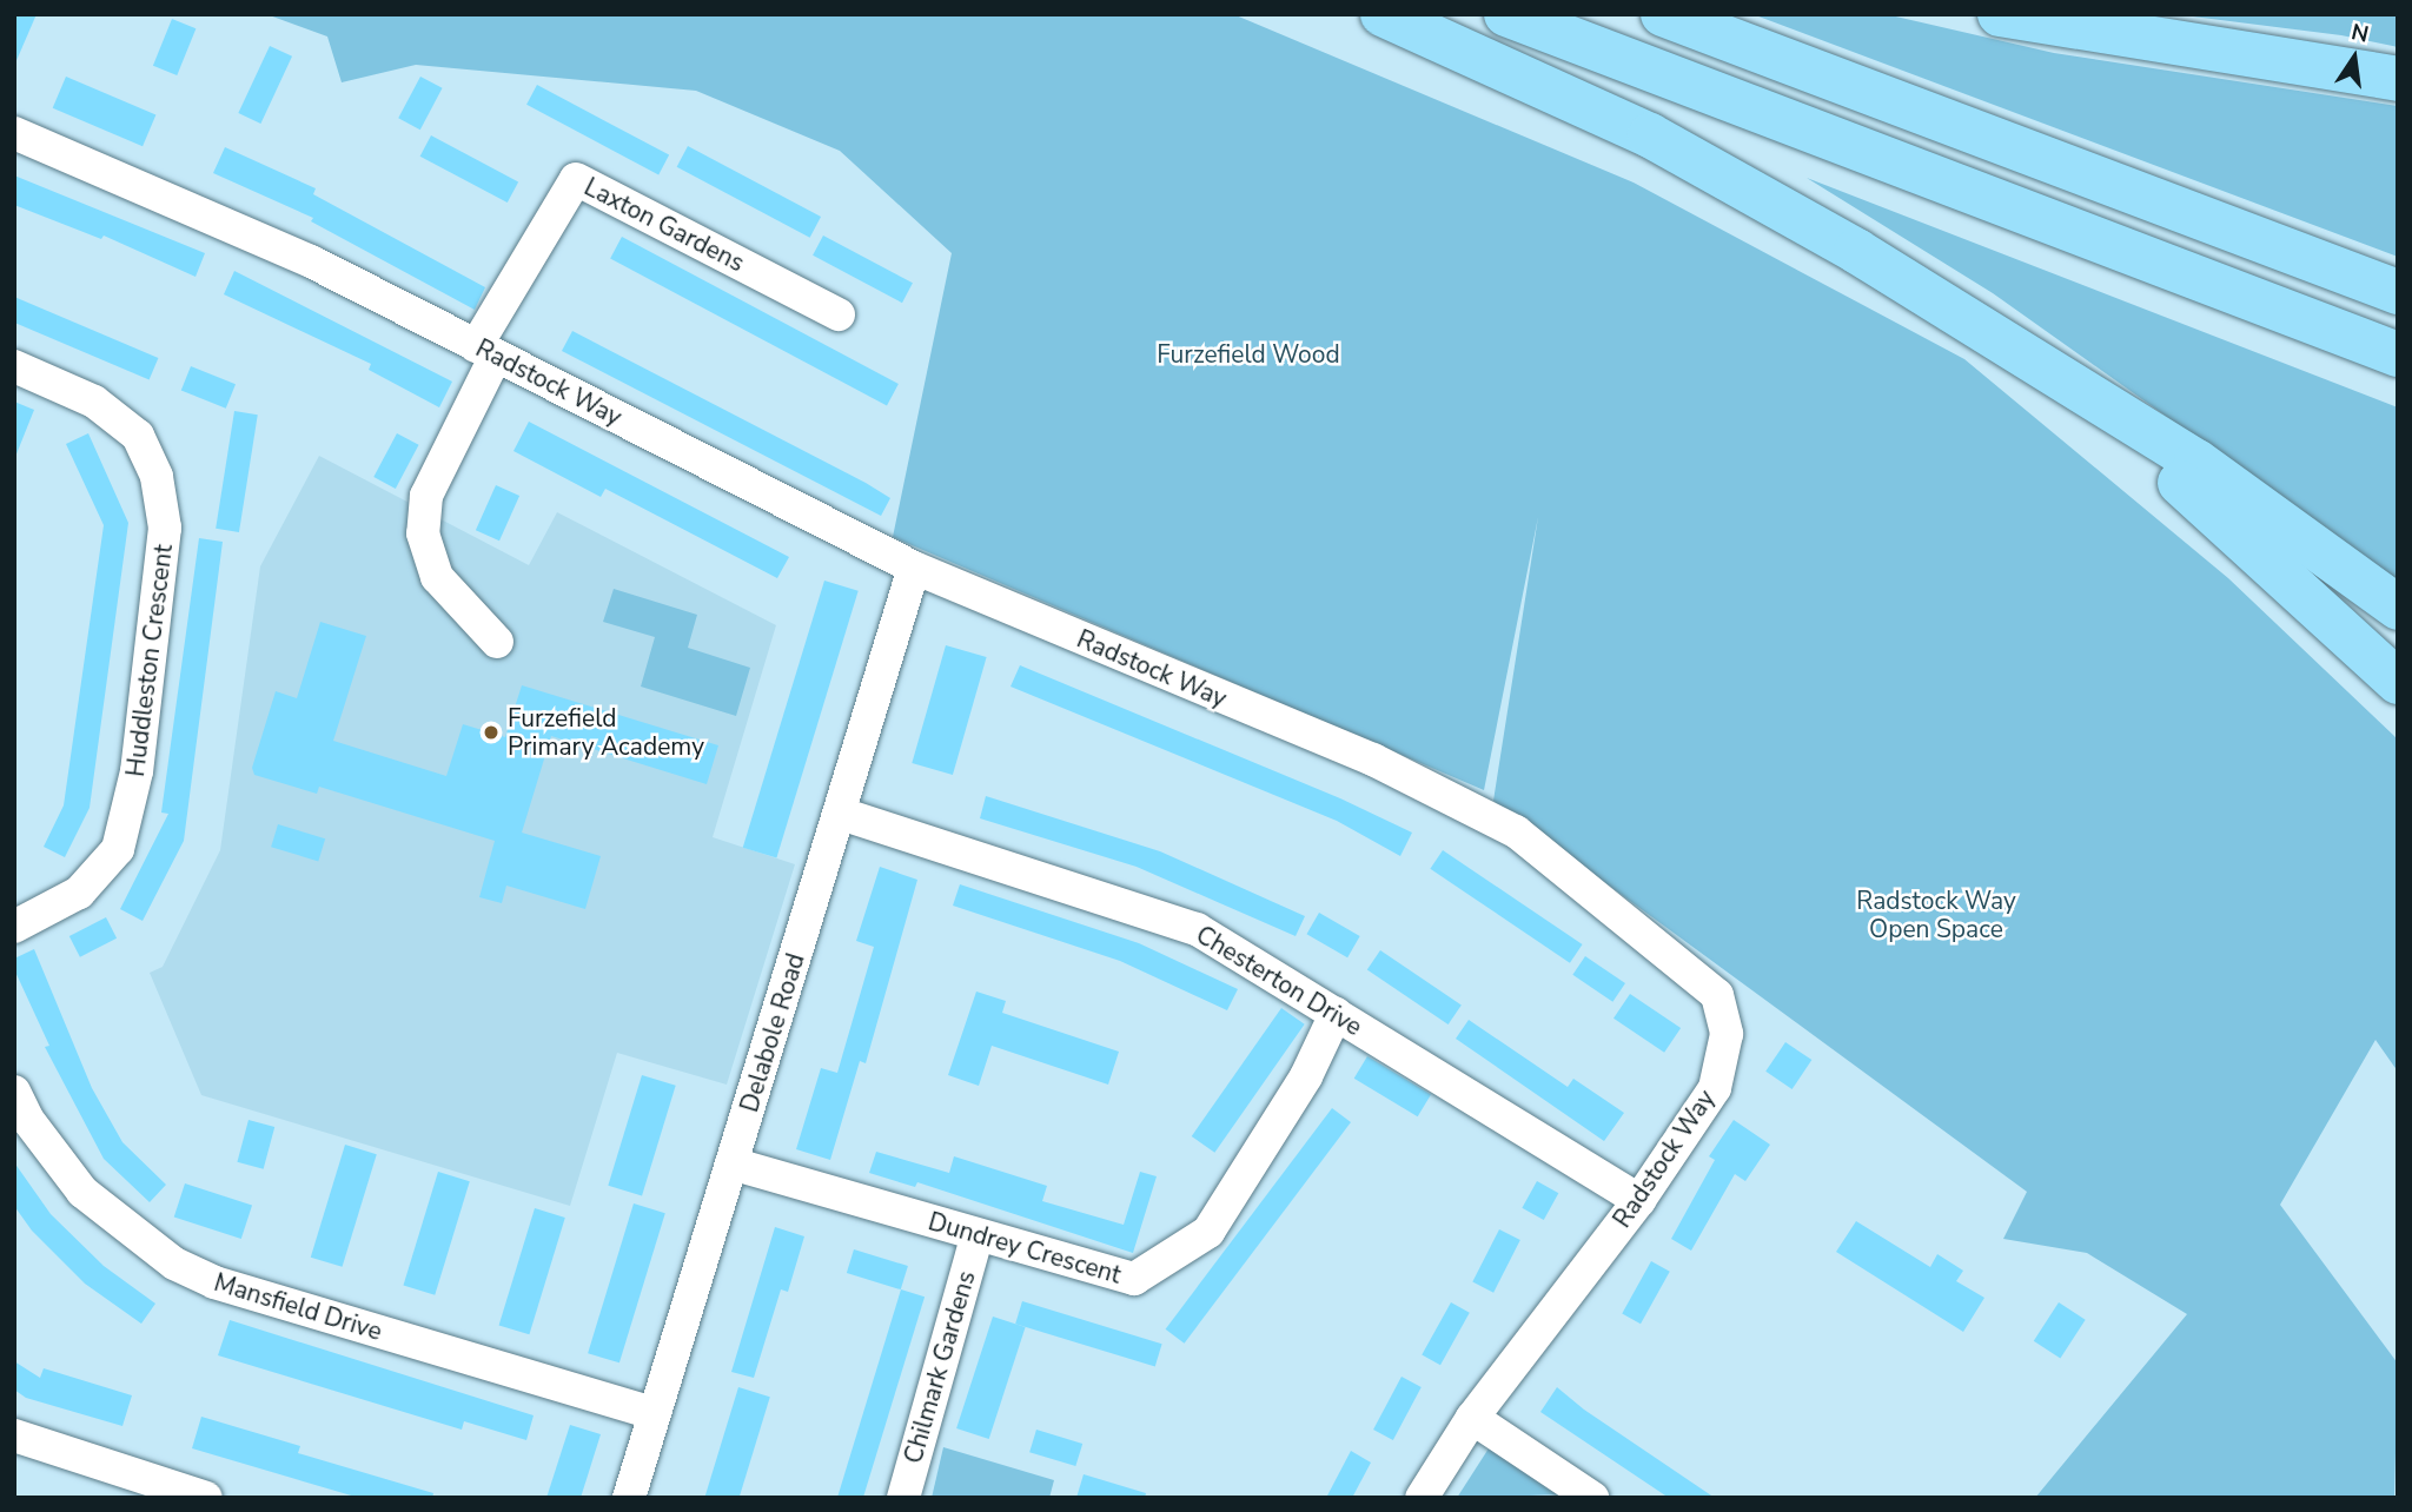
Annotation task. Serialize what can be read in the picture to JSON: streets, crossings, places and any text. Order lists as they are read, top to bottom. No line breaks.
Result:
{"streets":{"street":["Laxton Gardens","Radstock Way","Huddleston Crescent","Chesterton Drive","Delabole Road","Dundrey Crescent","Mansfield Drive","Chilmark Gardens"]},"crossings":[["Laxton Gardens","Radstock Way"],["Radstock Way","Chesterton Drive"],["Radstock Way","Delabole Road"],["Chesterton Drive","Delabole Road"],["Chesterton Drive","Dundrey Crescent"],["Delabole Road","Dundrey Crescent"],["Delabole Road","Mansfield Drive"],["Dundrey Crescent","Chilmark Gardens"]],"parks":["Furzefield Wood","Radstock Way Open Space"],"places":["Furzefield Primary Academy"],"north":"top"}
